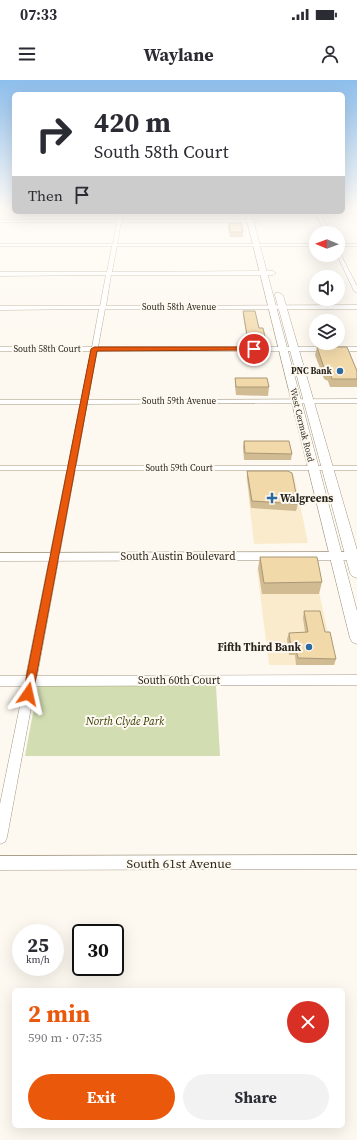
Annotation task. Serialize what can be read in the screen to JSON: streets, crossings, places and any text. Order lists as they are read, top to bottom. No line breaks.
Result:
{"streets":{"main road":["West Cermak Road"],"street":["South 58th Avenue","South 58th Court","South 59th Avenue","South 59th Court","South Austin Boulevard","South 60th Court","South 61st Avenue"]},"crossings":[["South 58th Avenue","West Cermak Road"],["South 58th Court","West Cermak Road"],["South 59th Avenue","West Cermak Road"],["West Cermak Road","South 59th Court"],["West Cermak Road","South Austin Boulevard"]],"parks":["North Clyde Park"],"places":{"other":["PNC Bank","Fifth Third Bank"],"health":["Walgreens"]},"north":"left","page":{"status":"07:33","header":"Waylane","turn":["420 m","South 58th Court"],"then":"Then","speed":"25 km/h","limit":"30","heading":["2 min","590 m · 07:35"],"buttons":["Exit","Share"]}}
